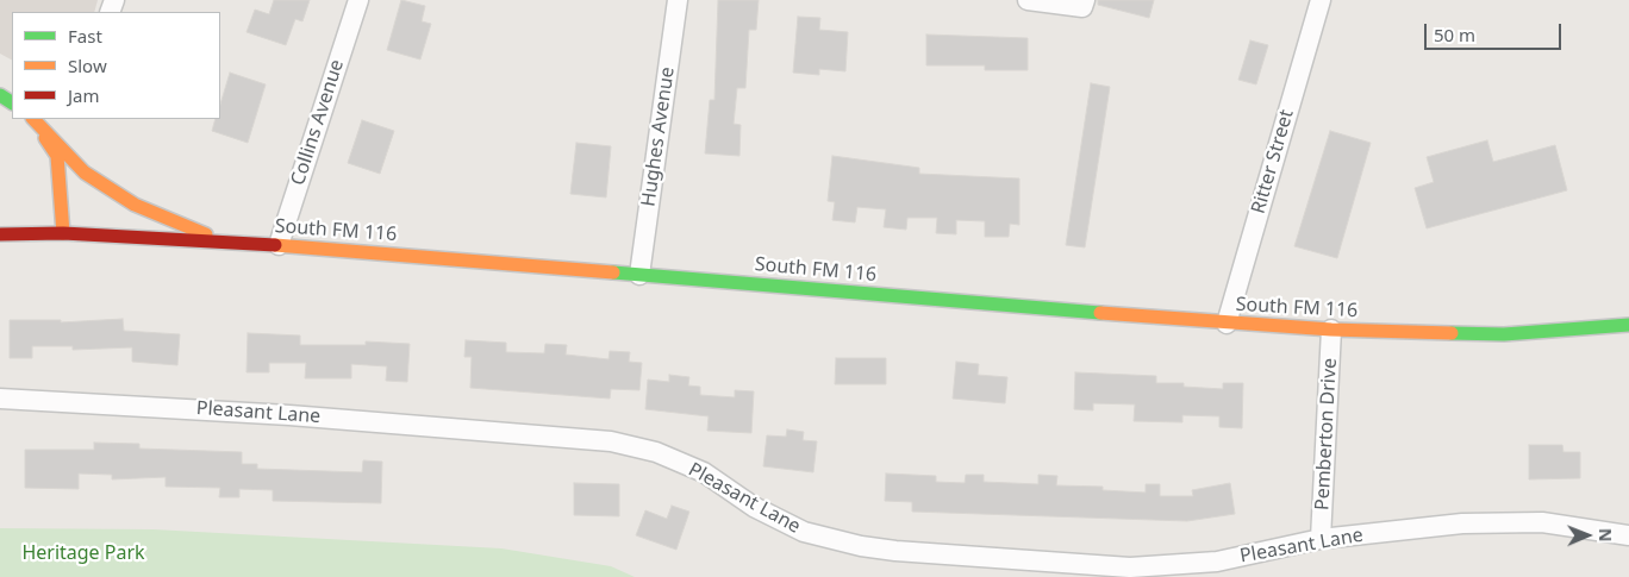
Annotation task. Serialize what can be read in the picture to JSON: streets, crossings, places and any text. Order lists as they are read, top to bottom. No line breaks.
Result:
{"streets":{"main road":["South FM 116"],"street":["Collins Avenue","Hughes Avenue","Ritter Street","Pleasant Lane","Pemberton Drive"]},"crossings":[["Collins Avenue","South FM 116"],["Hughes Avenue","South FM 116"],["Ritter Street","South FM 116"],["South FM 116","Pemberton Drive"],["Pleasant Lane","Pemberton Drive"]],"parks":["Heritage Park"],"legend":["Fast","Slow","Jam"],"scale_bar":"50 m","north":"right"}
